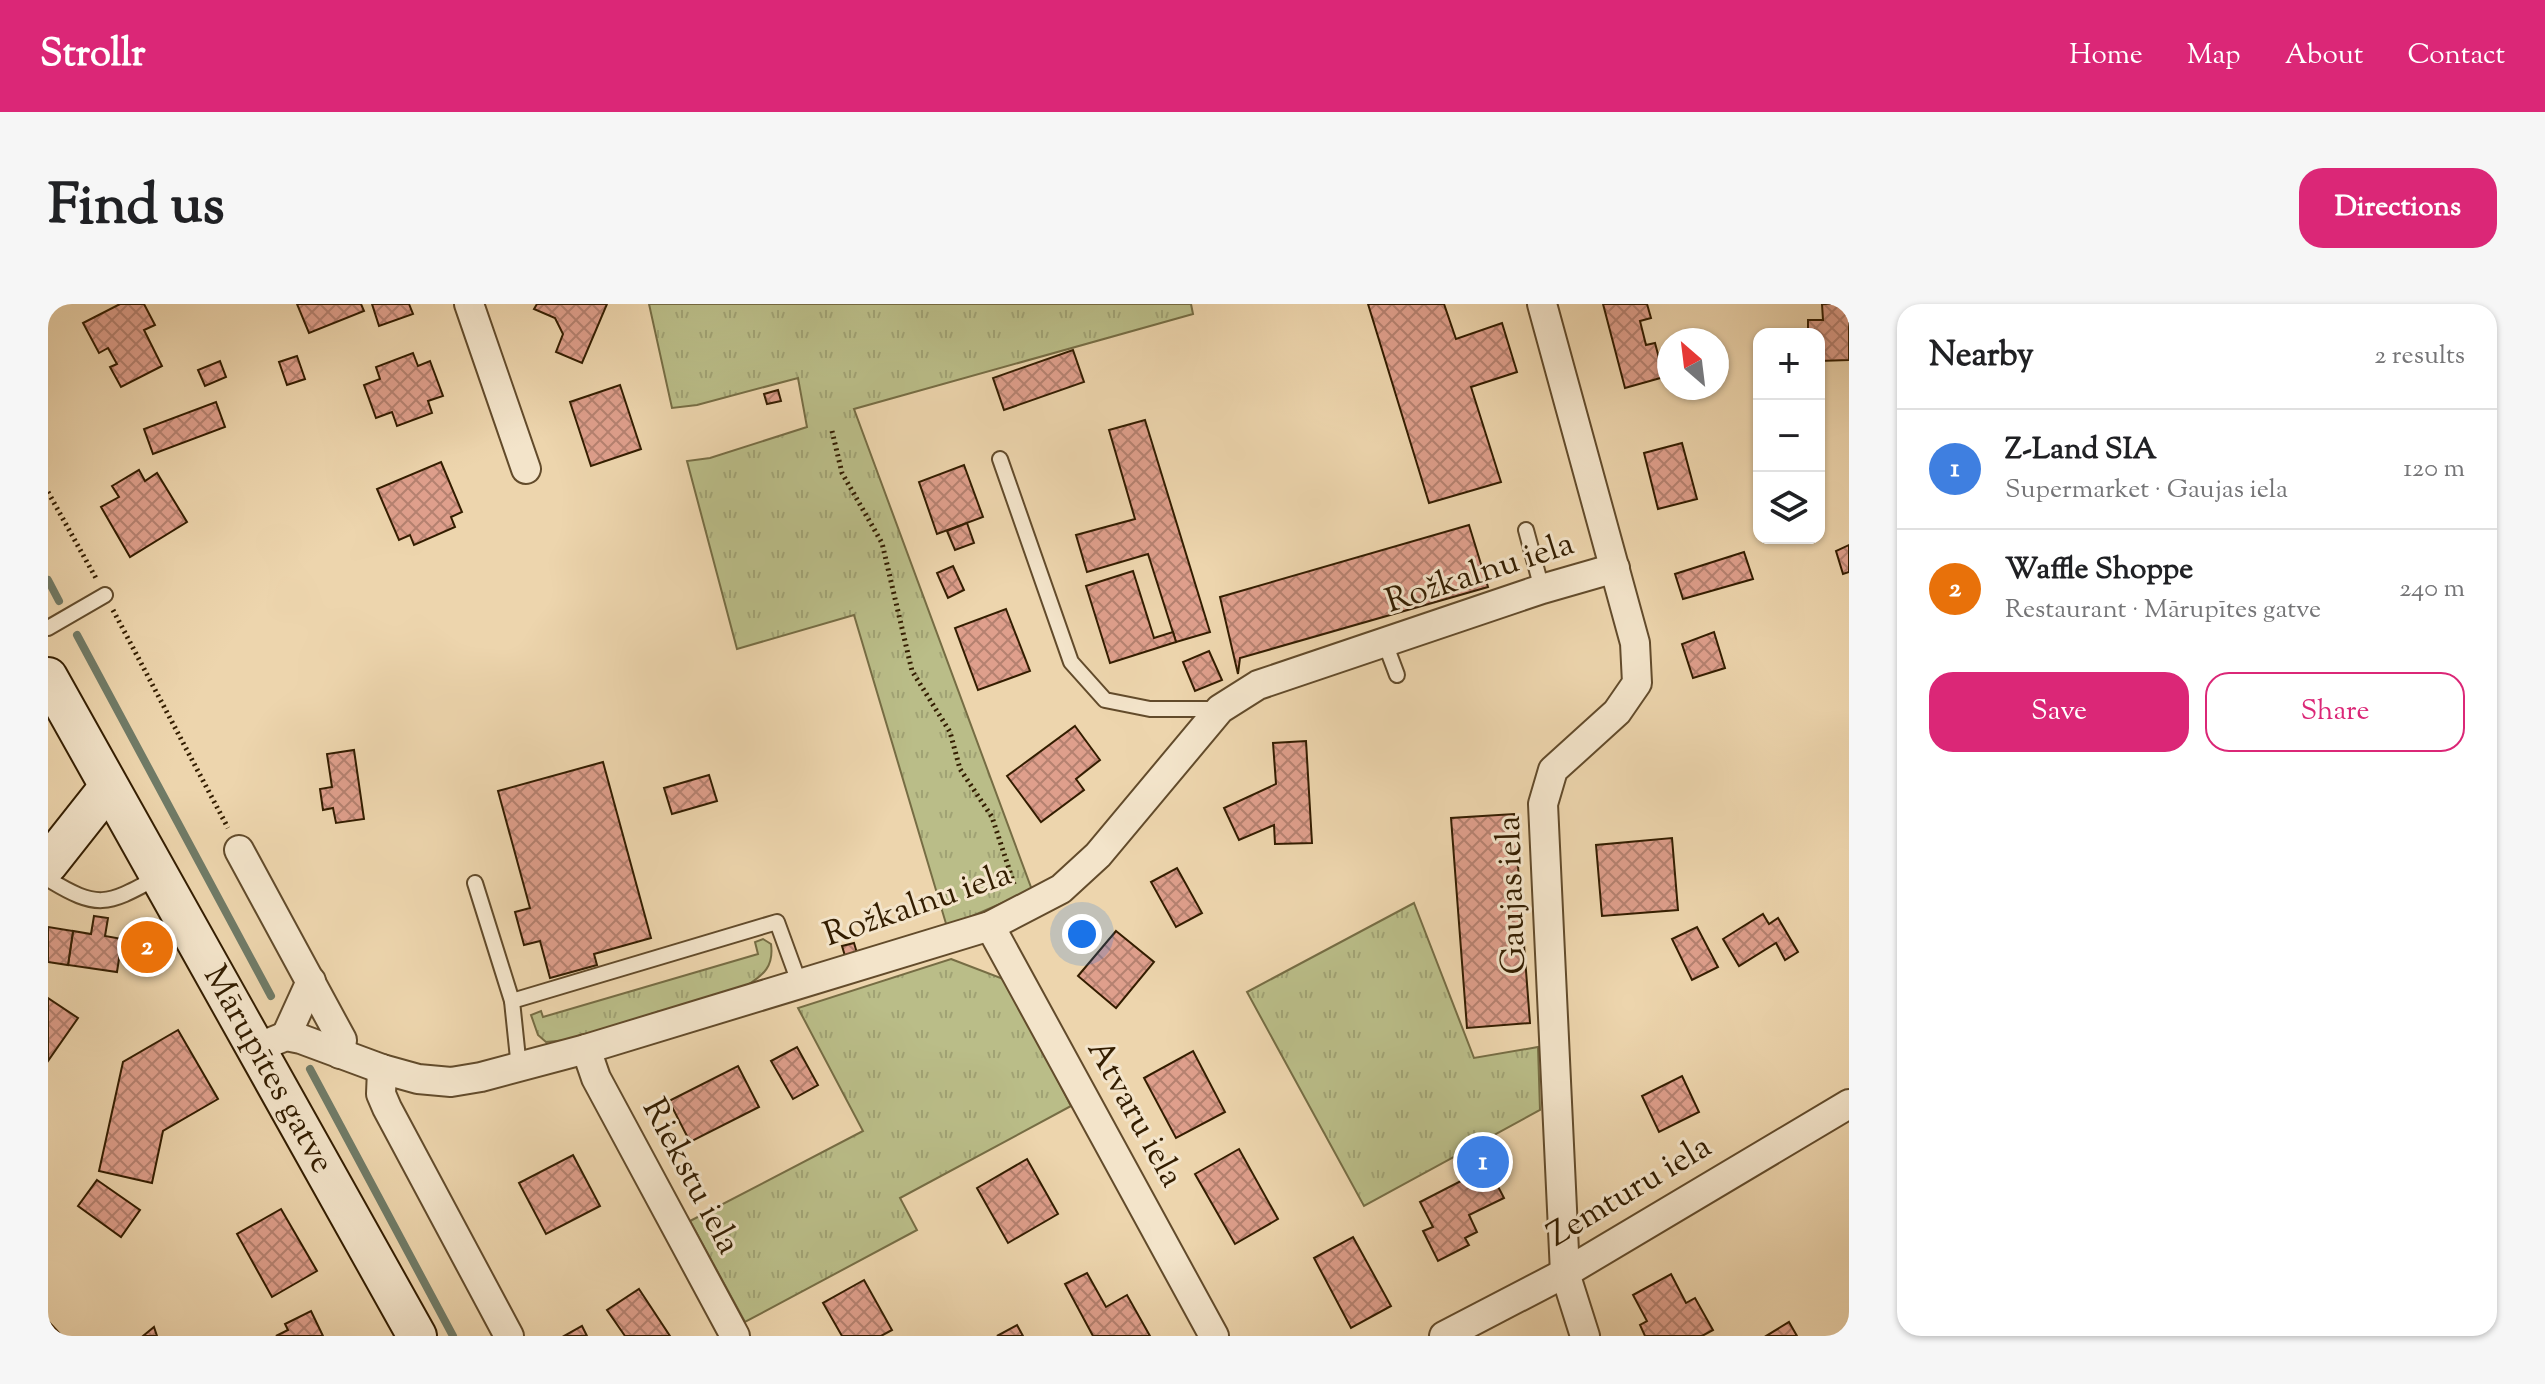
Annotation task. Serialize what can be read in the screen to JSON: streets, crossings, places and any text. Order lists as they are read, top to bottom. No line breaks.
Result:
{"streets":{"street":["Rožkalnu iela","Gaujas iela","Mārupītes gatve","Atvaru iela","Riekstu iela","Zemturu iela"]},"crossings":[["Rožkalnu iela","Gaujas iela"],["Rožkalnu iela","Mārupītes gatve"],["Rožkalnu iela","Atvaru iela"],["Rožkalnu iela","Riekstu iela"],["Gaujas iela","Zemturu iela"]],"north":"top left","page":{"header":"Strollr","nav":["Home","Map","About","Contact"],"title":"Find us","buttons":["Directions",["Save","Share"]],"heading":["Nearby","2 results"],"map_buttons":["+","−"],"list":[{"mark":"1","name":"Z-Land SIA","note":"Supermarket · Gaujas iela","value":"120 m"},{"mark":"2","name":"Waffle Shoppe","note":"Restaurant · Mārupītes gatve","value":"240 m"}],"pins":["2","1"]}}
